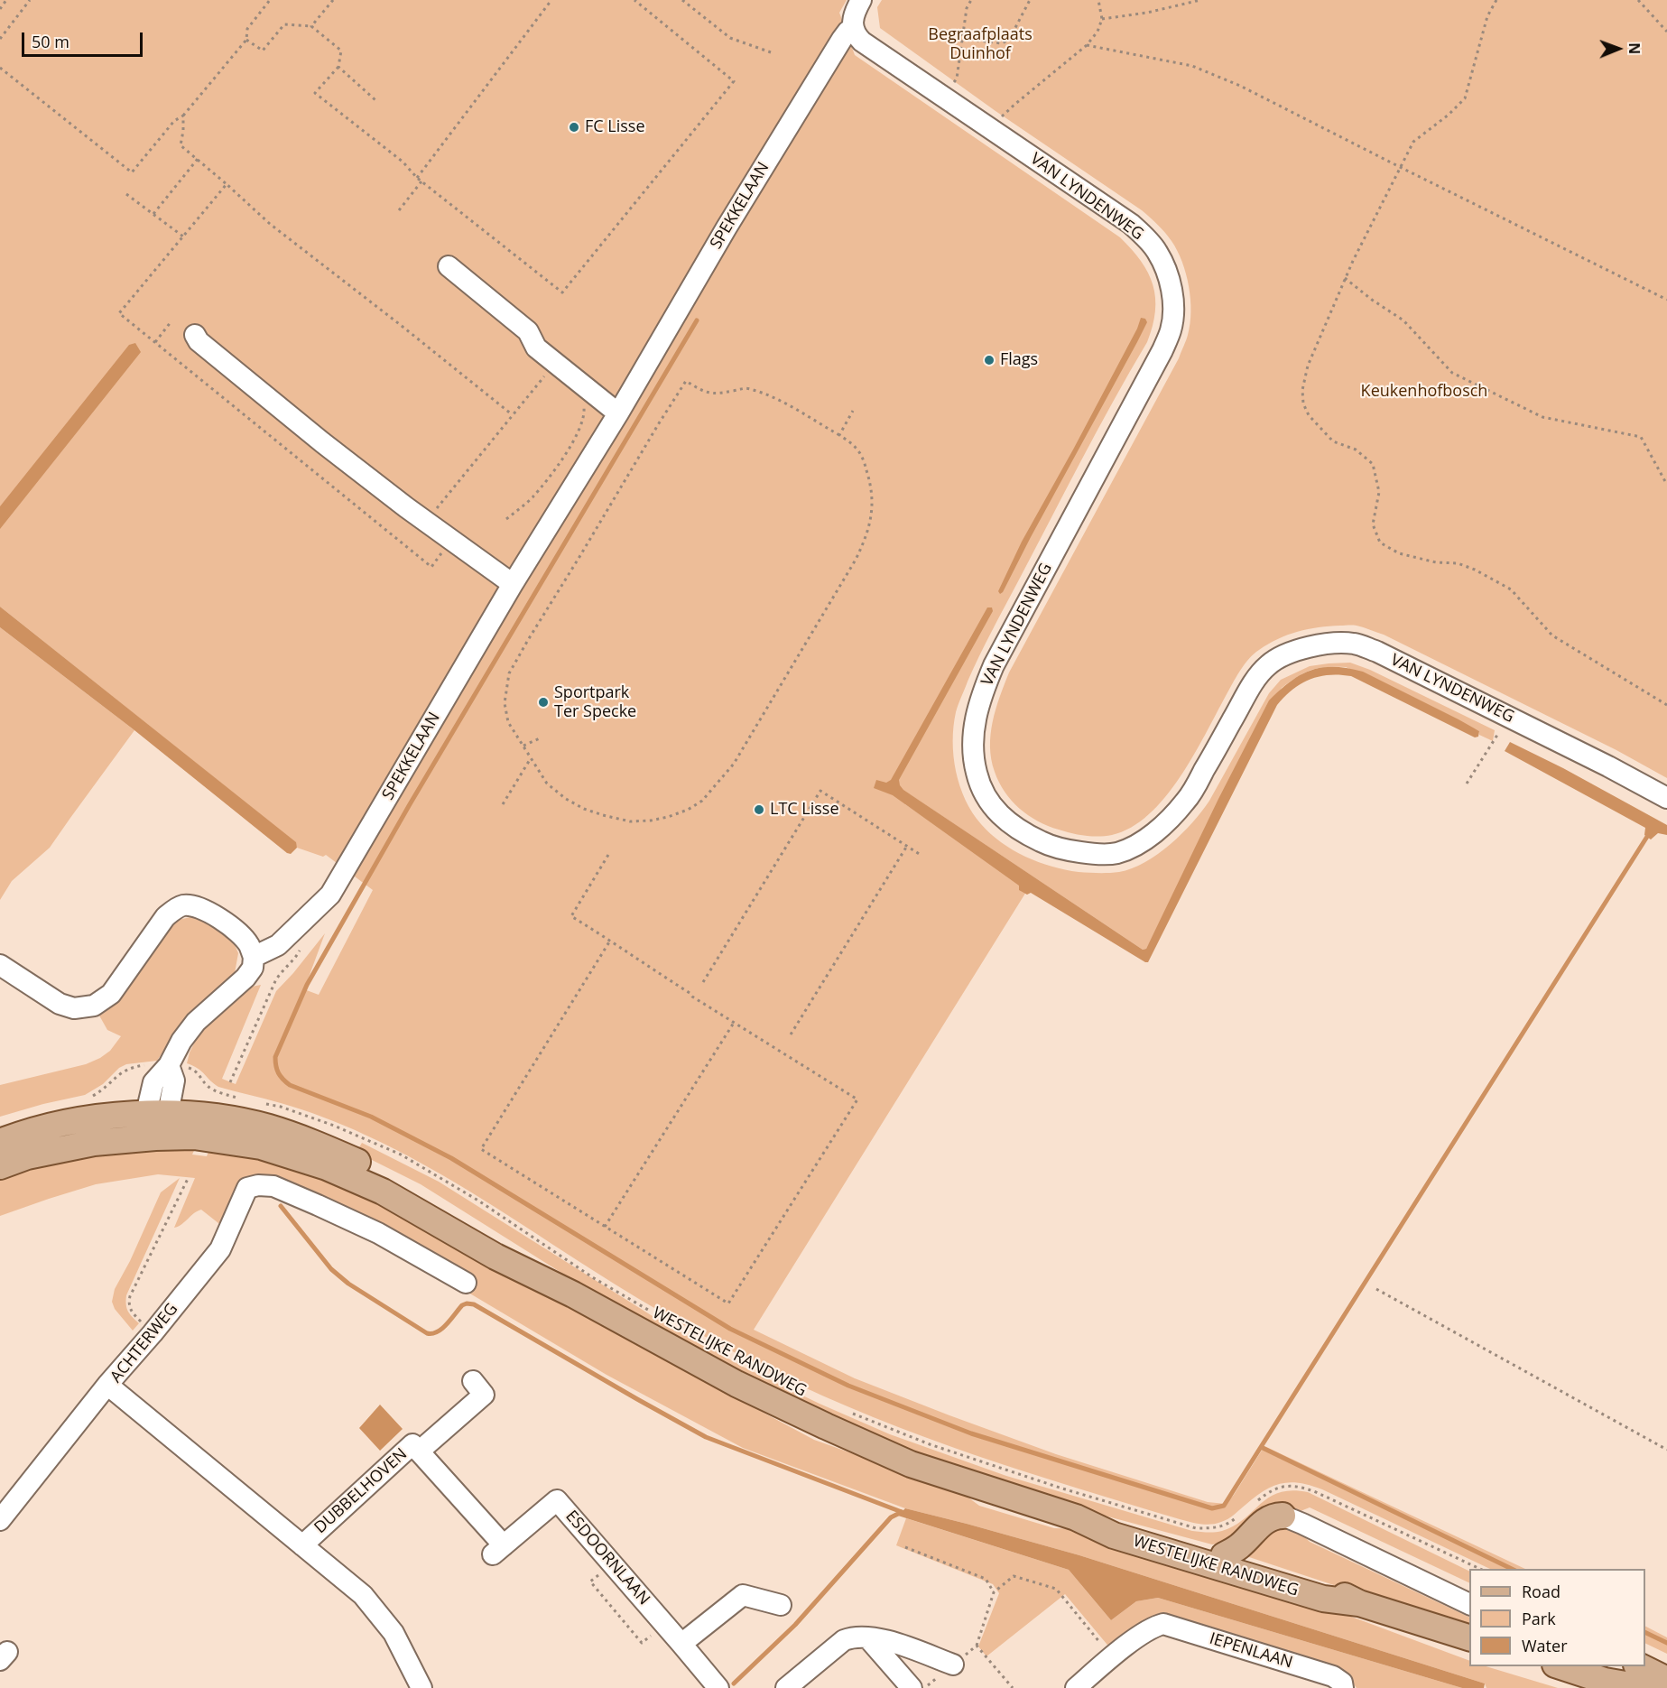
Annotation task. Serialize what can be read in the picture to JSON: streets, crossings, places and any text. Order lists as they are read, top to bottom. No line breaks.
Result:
{"streets":{"main road":["WESTELIJKE RANDWEG"],"street":["VAN LYNDENWEG","SPEKKELAAN","ACHTERWEG","DUBBELHOVEN","ESDOORNLAAN","IEPENLAAN"]},"crossings":[["VAN LYNDENWEG","SPEKKELAAN"],["ACHTERWEG","DUBBELHOVEN"],["DUBBELHOVEN","ESDOORNLAAN"]],"parks":["Begraafplaats Duinhof","Keukenhofbosch"],"places":["FC Lisse","Flags","Sportpark Ter Specke","LTC Lisse"],"legend":["Road","Park","Water"],"scale_bar":"50 m","north":"right"}
